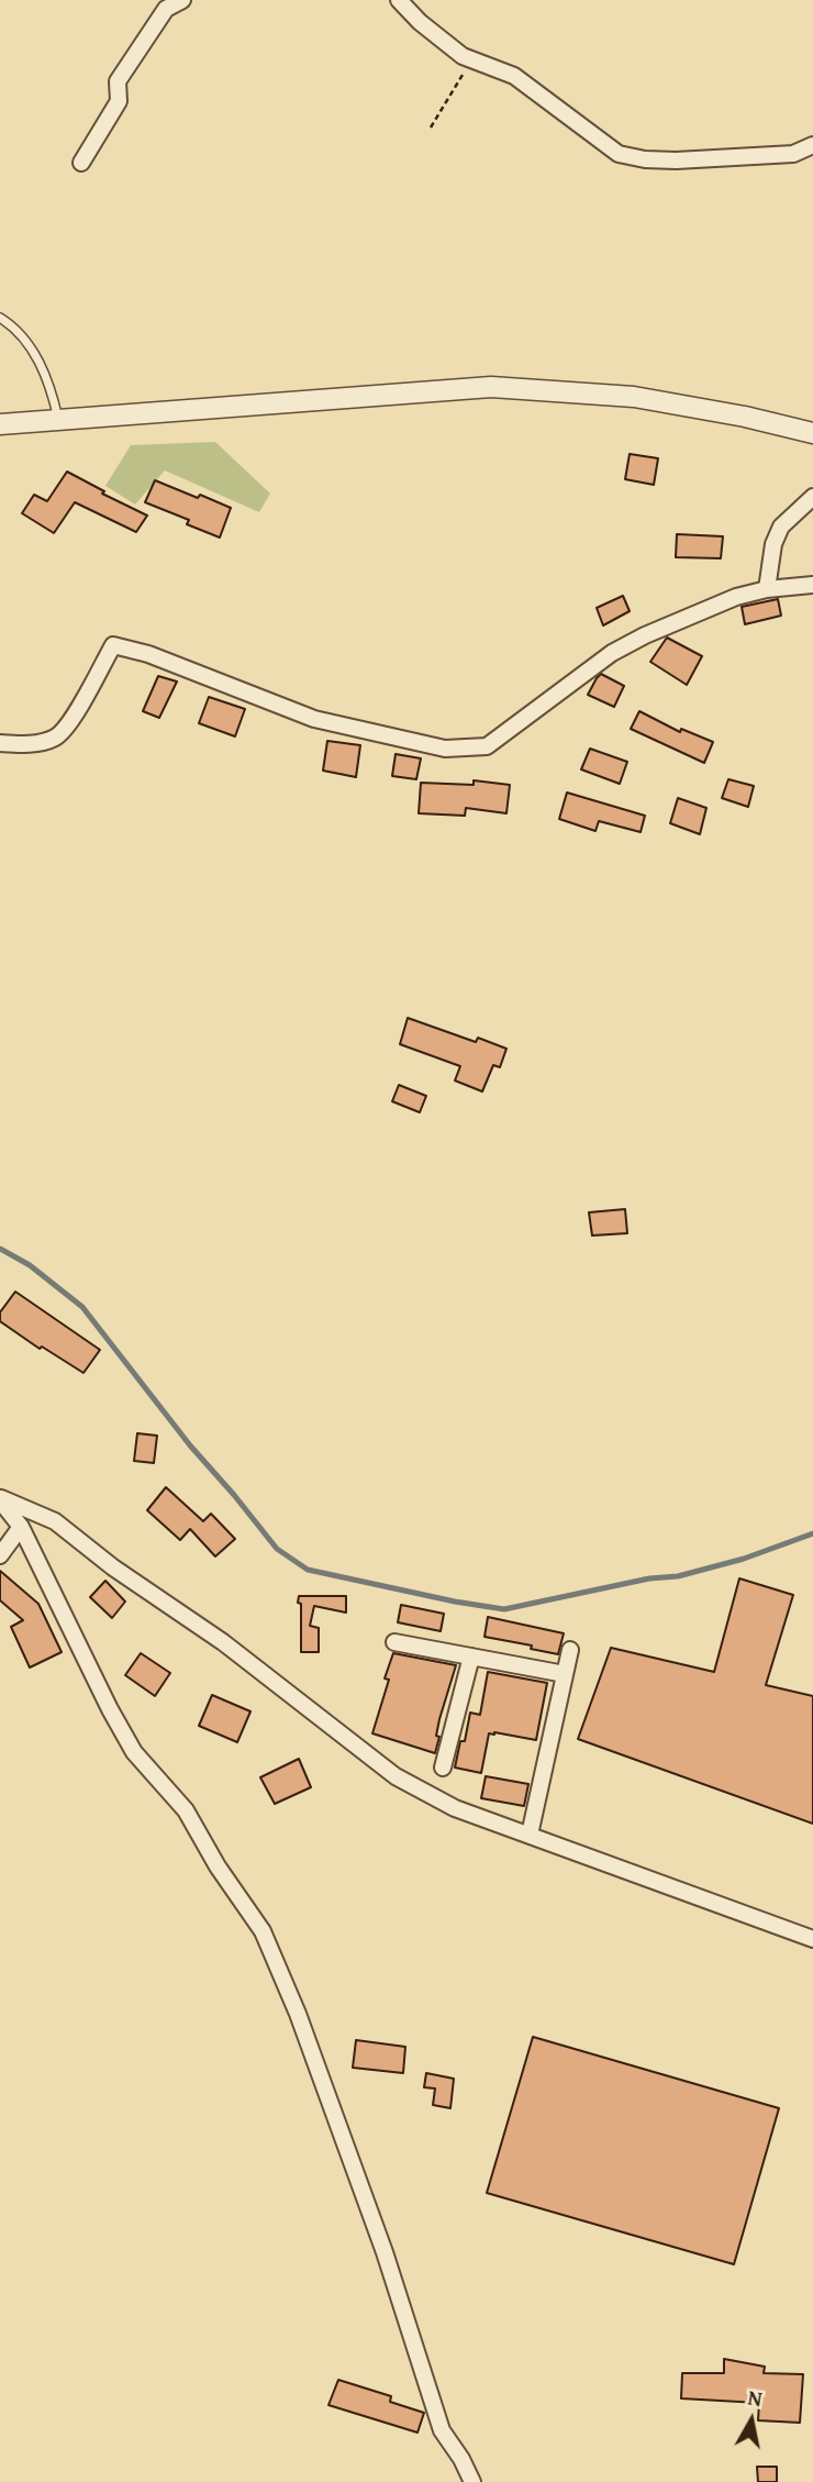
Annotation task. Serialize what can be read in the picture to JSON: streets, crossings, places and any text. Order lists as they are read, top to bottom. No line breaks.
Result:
{"north":"top"}
